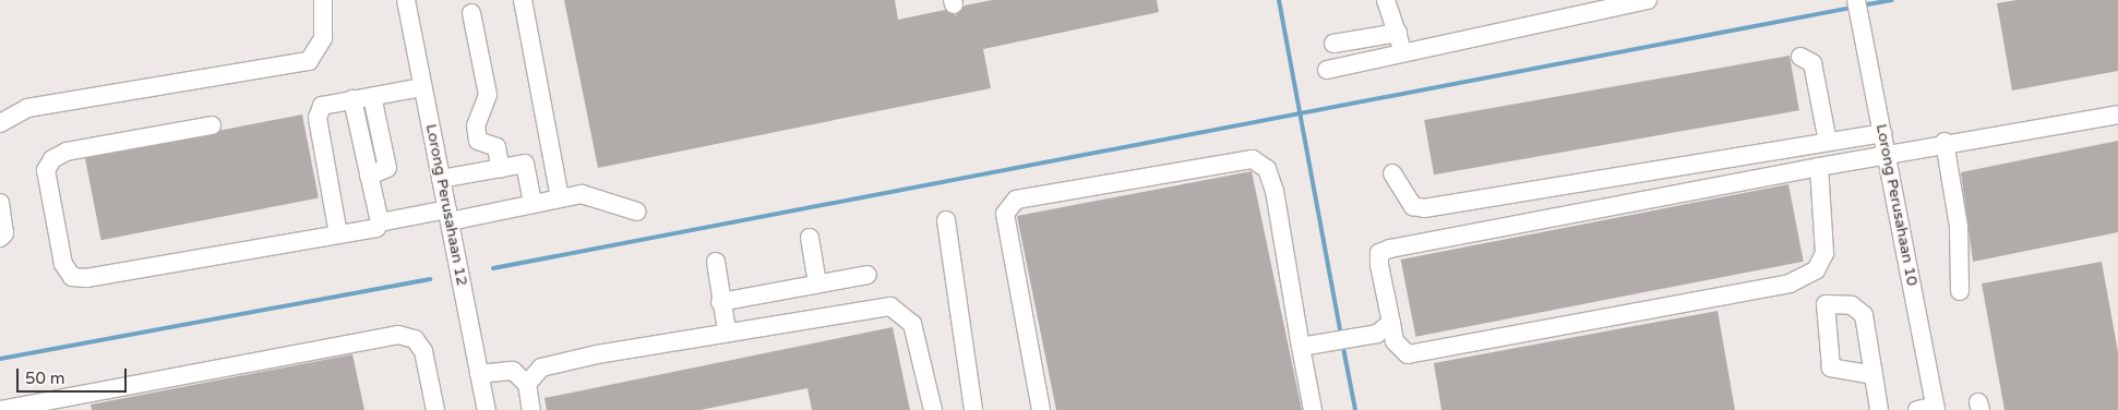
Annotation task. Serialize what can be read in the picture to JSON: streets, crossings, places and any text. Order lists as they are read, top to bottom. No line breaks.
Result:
{"streets":{"street":["Lorong Perusahaan 12","Lorong Perusahaan 10"]},"scale_bar":"50 m"}
